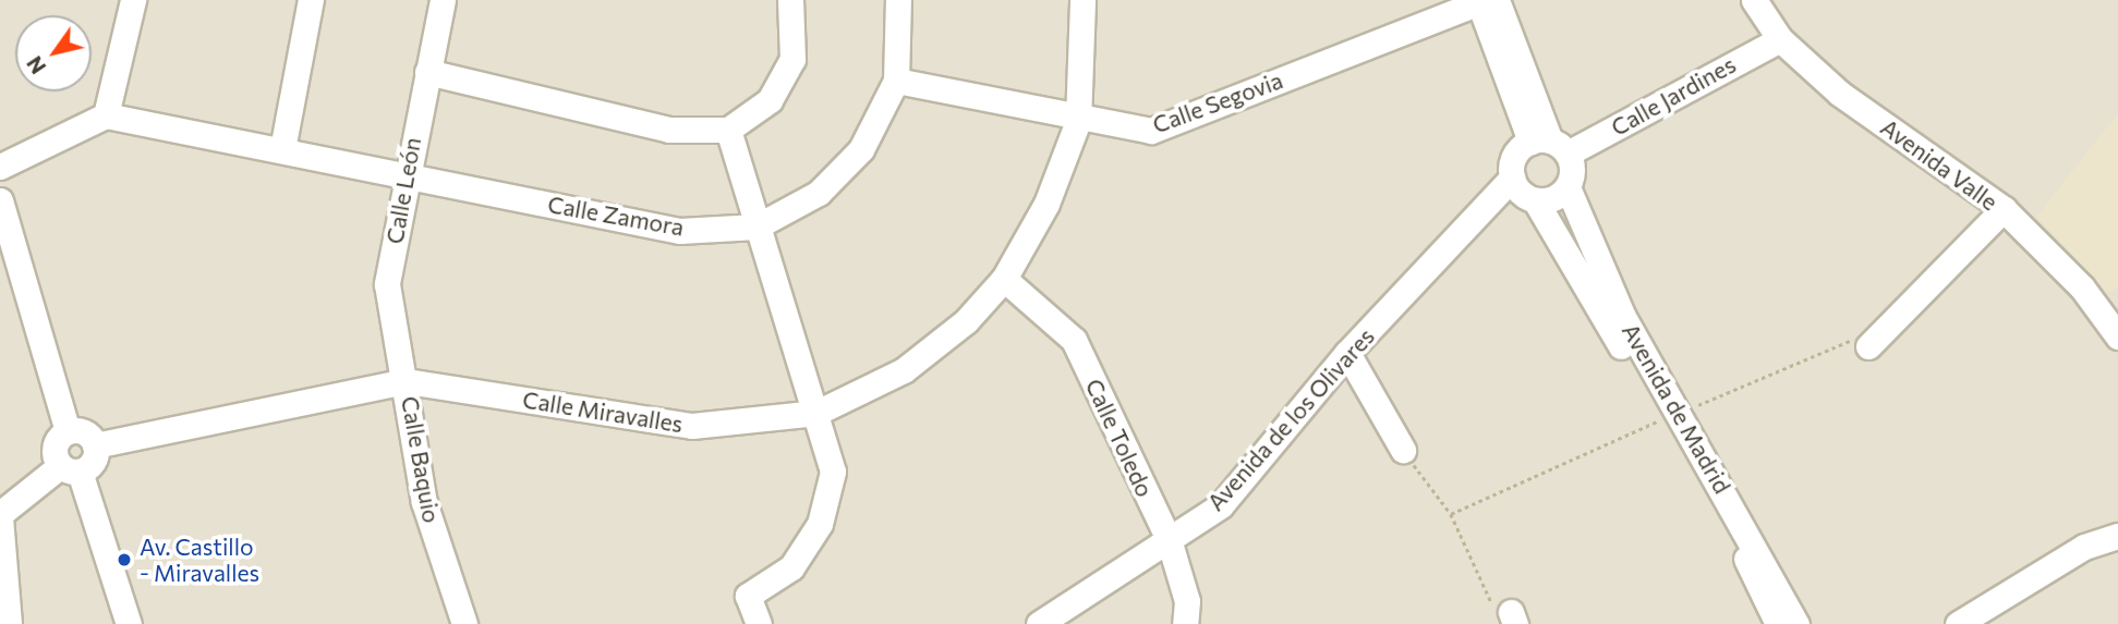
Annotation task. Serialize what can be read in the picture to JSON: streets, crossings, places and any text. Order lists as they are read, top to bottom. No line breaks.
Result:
{"streets":{"street":["Calle Jardines","Calle Segovia","Avenida Valle","Calle León","Calle Zamora","Avenida de Madrid","Calle Miravalles","Avenida de los Olivares","Calle Toledo","Calle Baquio"]},"crossings":[["Calle Jardines","Avenida Valle"],["Calle Jardines","Avenida de los Olivares"],["Calle Segovia","Calle Zamora"],["Calle Segovia","Calle Miravalles"],["Calle León","Calle Zamora"],["Calle León","Calle Miravalles"],["Calle León","Calle Baquio"],["Avenida de Madrid","Avenida de los Olivares"],["Calle Miravalles","Calle Toledo"],["Calle Miravalles","Calle Baquio"],["Avenida de los Olivares","Calle Toledo"]],"places":["Av. Castillo - Miravalles"],"north":"bottom left"}
